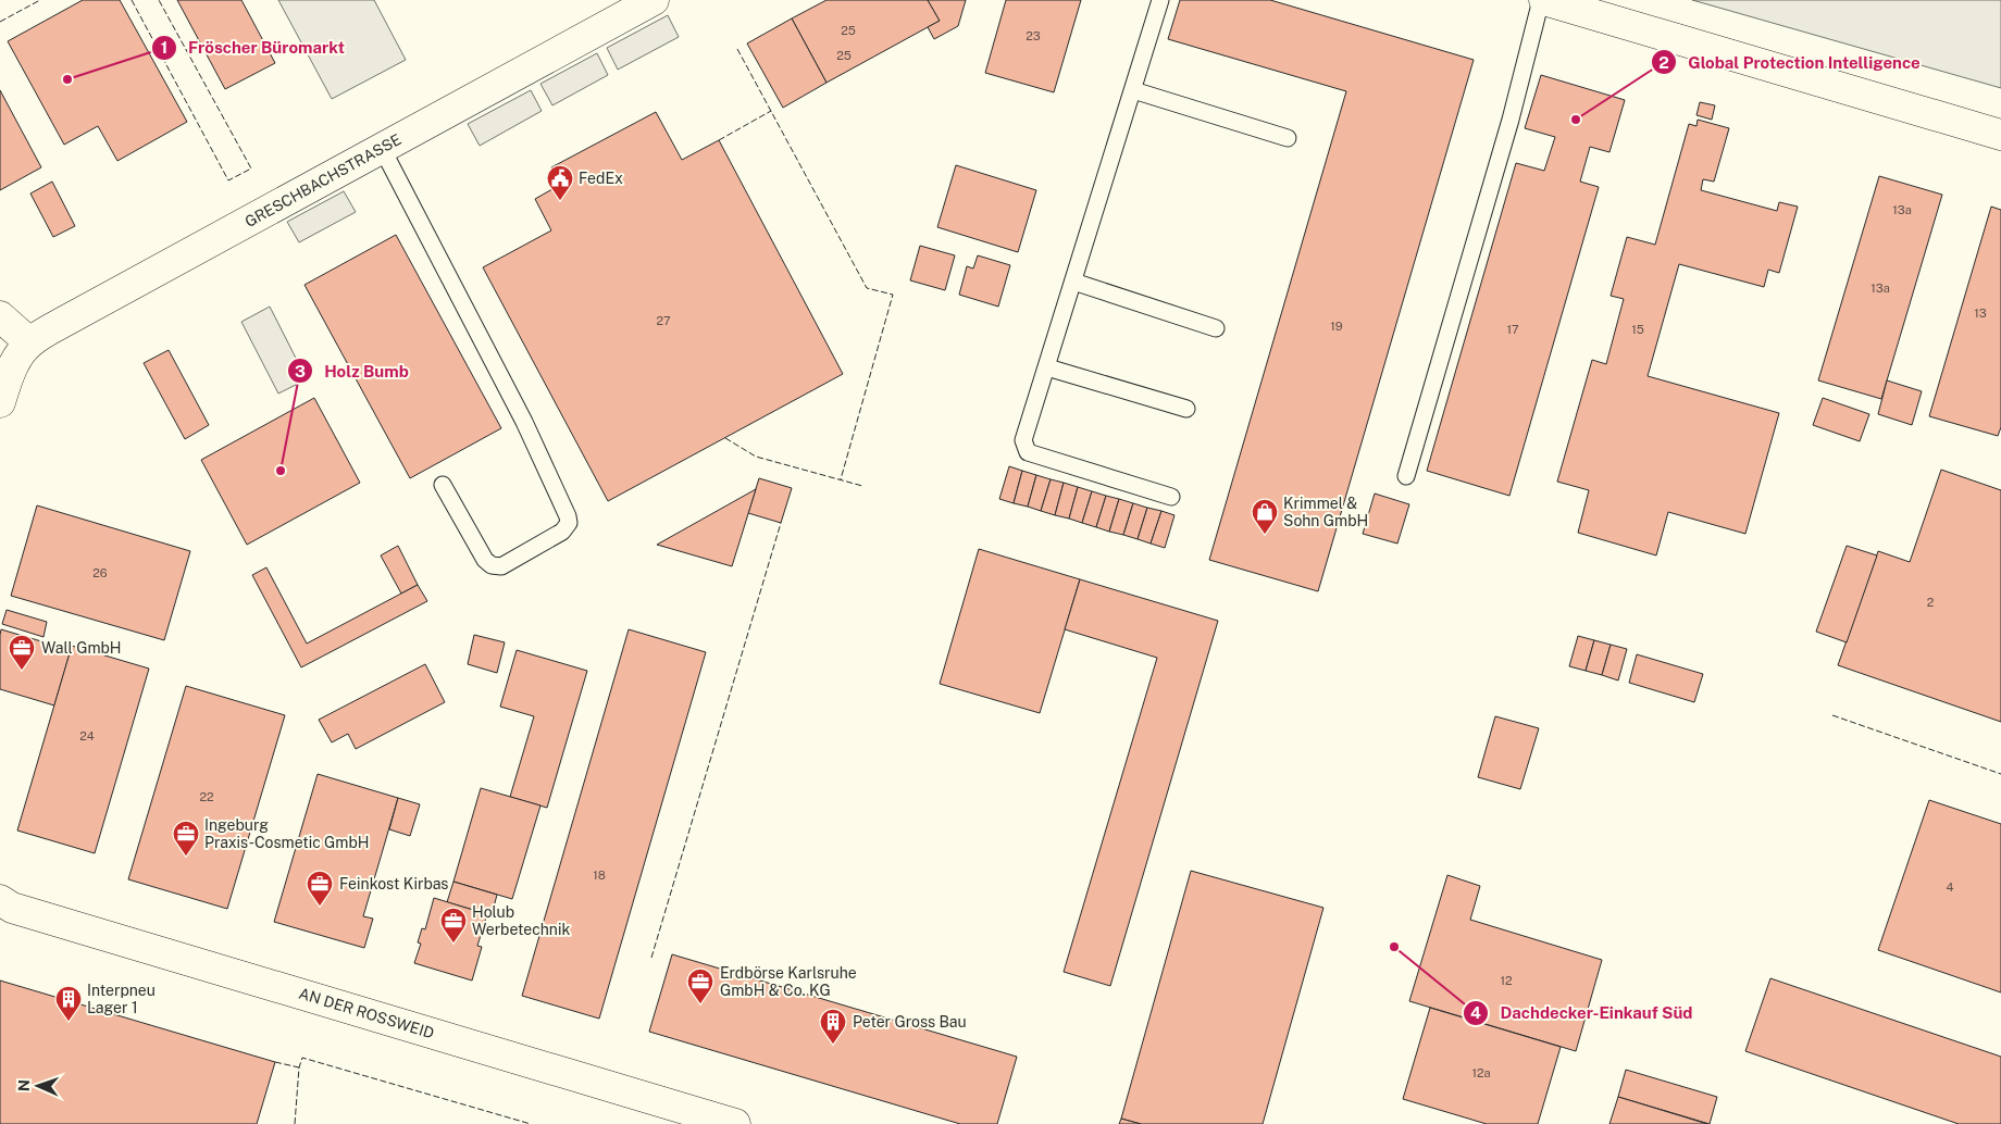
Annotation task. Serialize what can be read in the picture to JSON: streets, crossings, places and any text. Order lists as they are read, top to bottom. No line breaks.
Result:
{"streets":{"street":["GRESCHBACHSTRASSE","AN DER ROSSWEID"]},"places":{"other":["Fröscher Büromarkt","Global Protection Intelligence","Holz Bumb","Dachdecker-Einkauf Süd"],"public building":["FedEx"],"shop":["Krimmel & Sohn GmbH"],"office":["Wall GmbH","Ingeburg Praxis-Cosmetic GmbH","Feinkost Kirbas","Holub Werbetechnik","Erdbörse Karlsruhe GmbH & Co. KG"],"building":["Interpneu Lager 1","Peter Gross Bau"]},"house_numbers":["25","23","25","13a","13a","13","27","19","17","15","26","2","24","22","18","4","12","12a"],"north":"left"}
